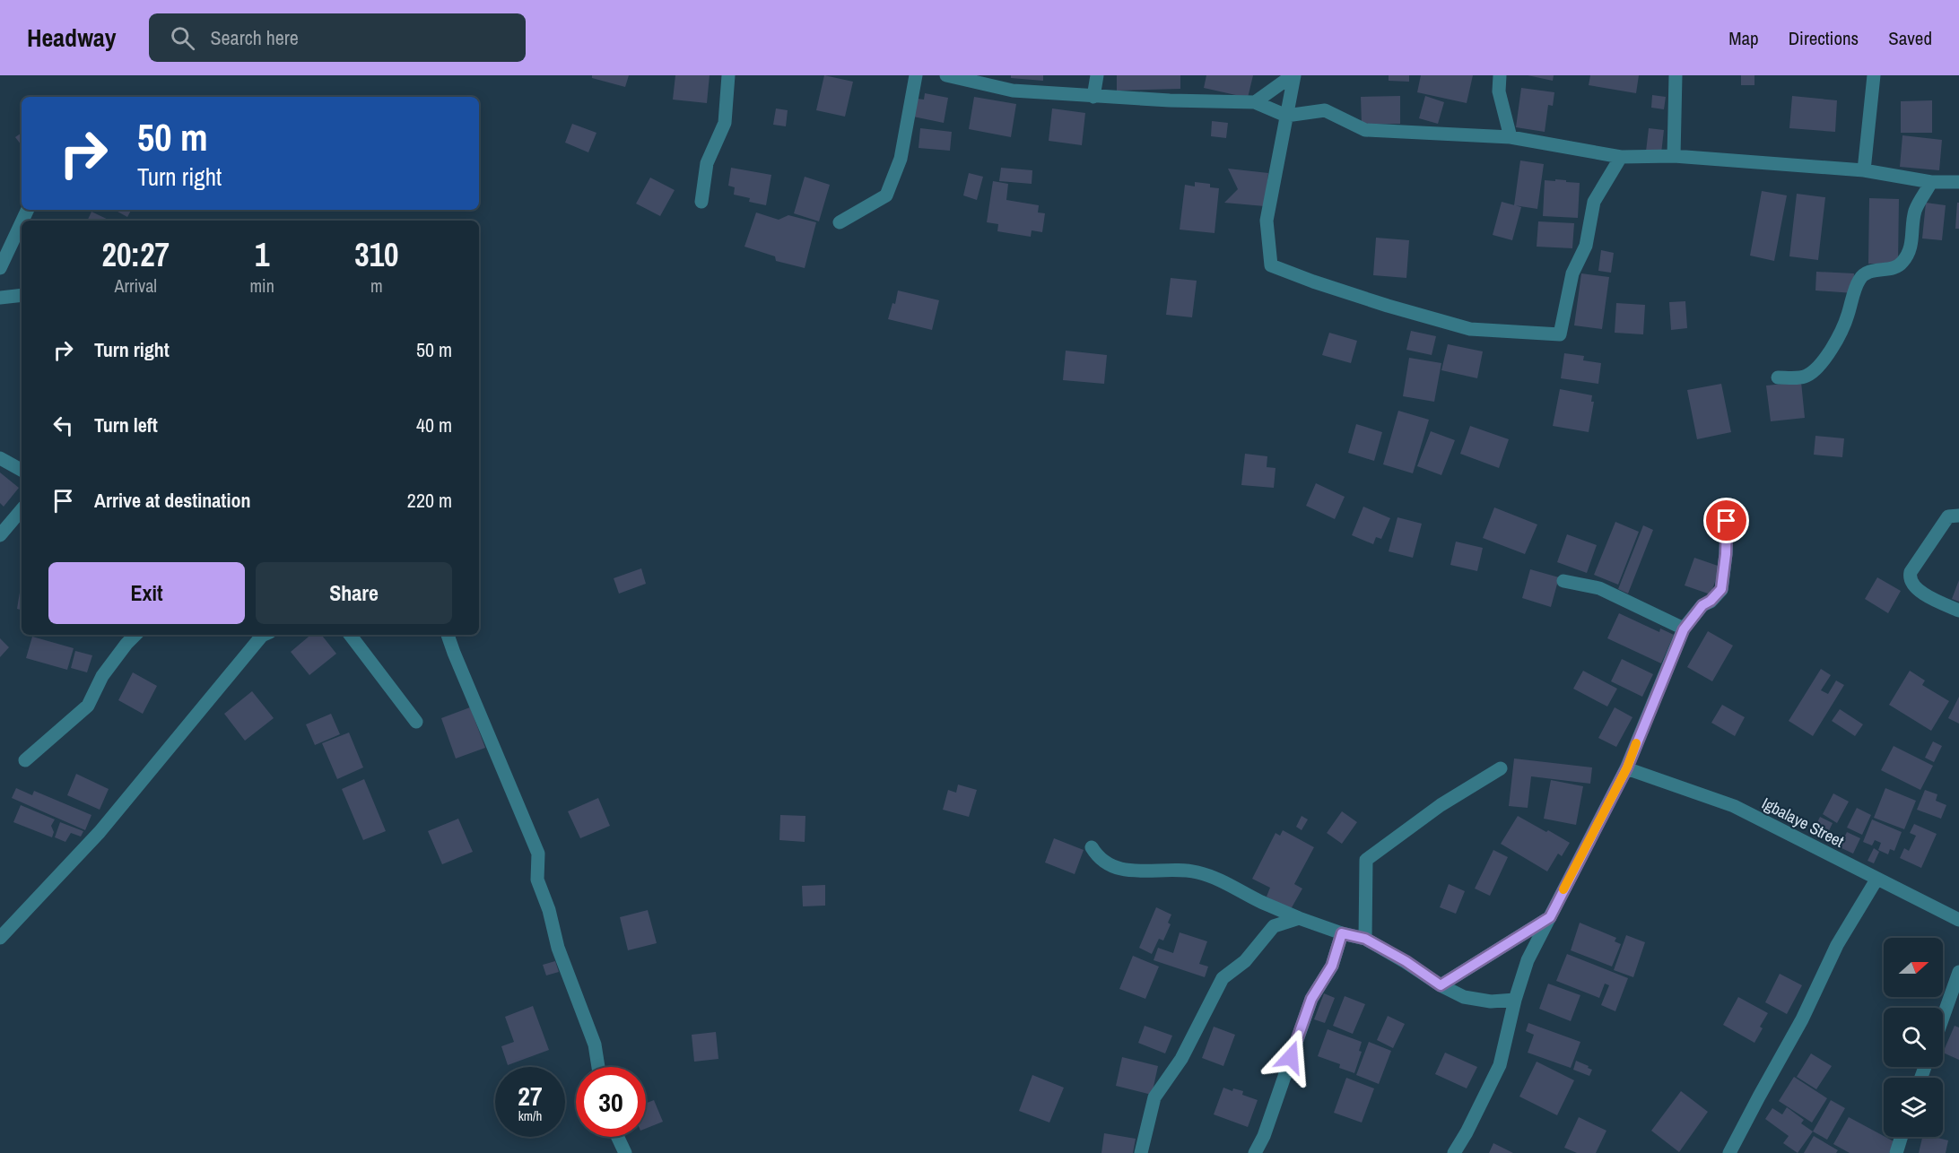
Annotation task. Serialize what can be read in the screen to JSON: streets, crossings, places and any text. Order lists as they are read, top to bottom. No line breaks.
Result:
{"streets":{"street":["Igbalaye Street"]},"north":"right","page":{"header":"Headway","search":"Search here","nav":["Map","Directions","Saved"],"turn":["50 m","Turn right"],"eta":["20:27","Arrival","1","min","310","m"],"list":[{"name":"Turn right","value":"50 m"},{"name":"Turn left","value":"40 m"},{"name":"Arrive at destination","value":"220 m"}],"buttons":["Exit","Share"],"speed":"27 km/h","limit":"30"}}
